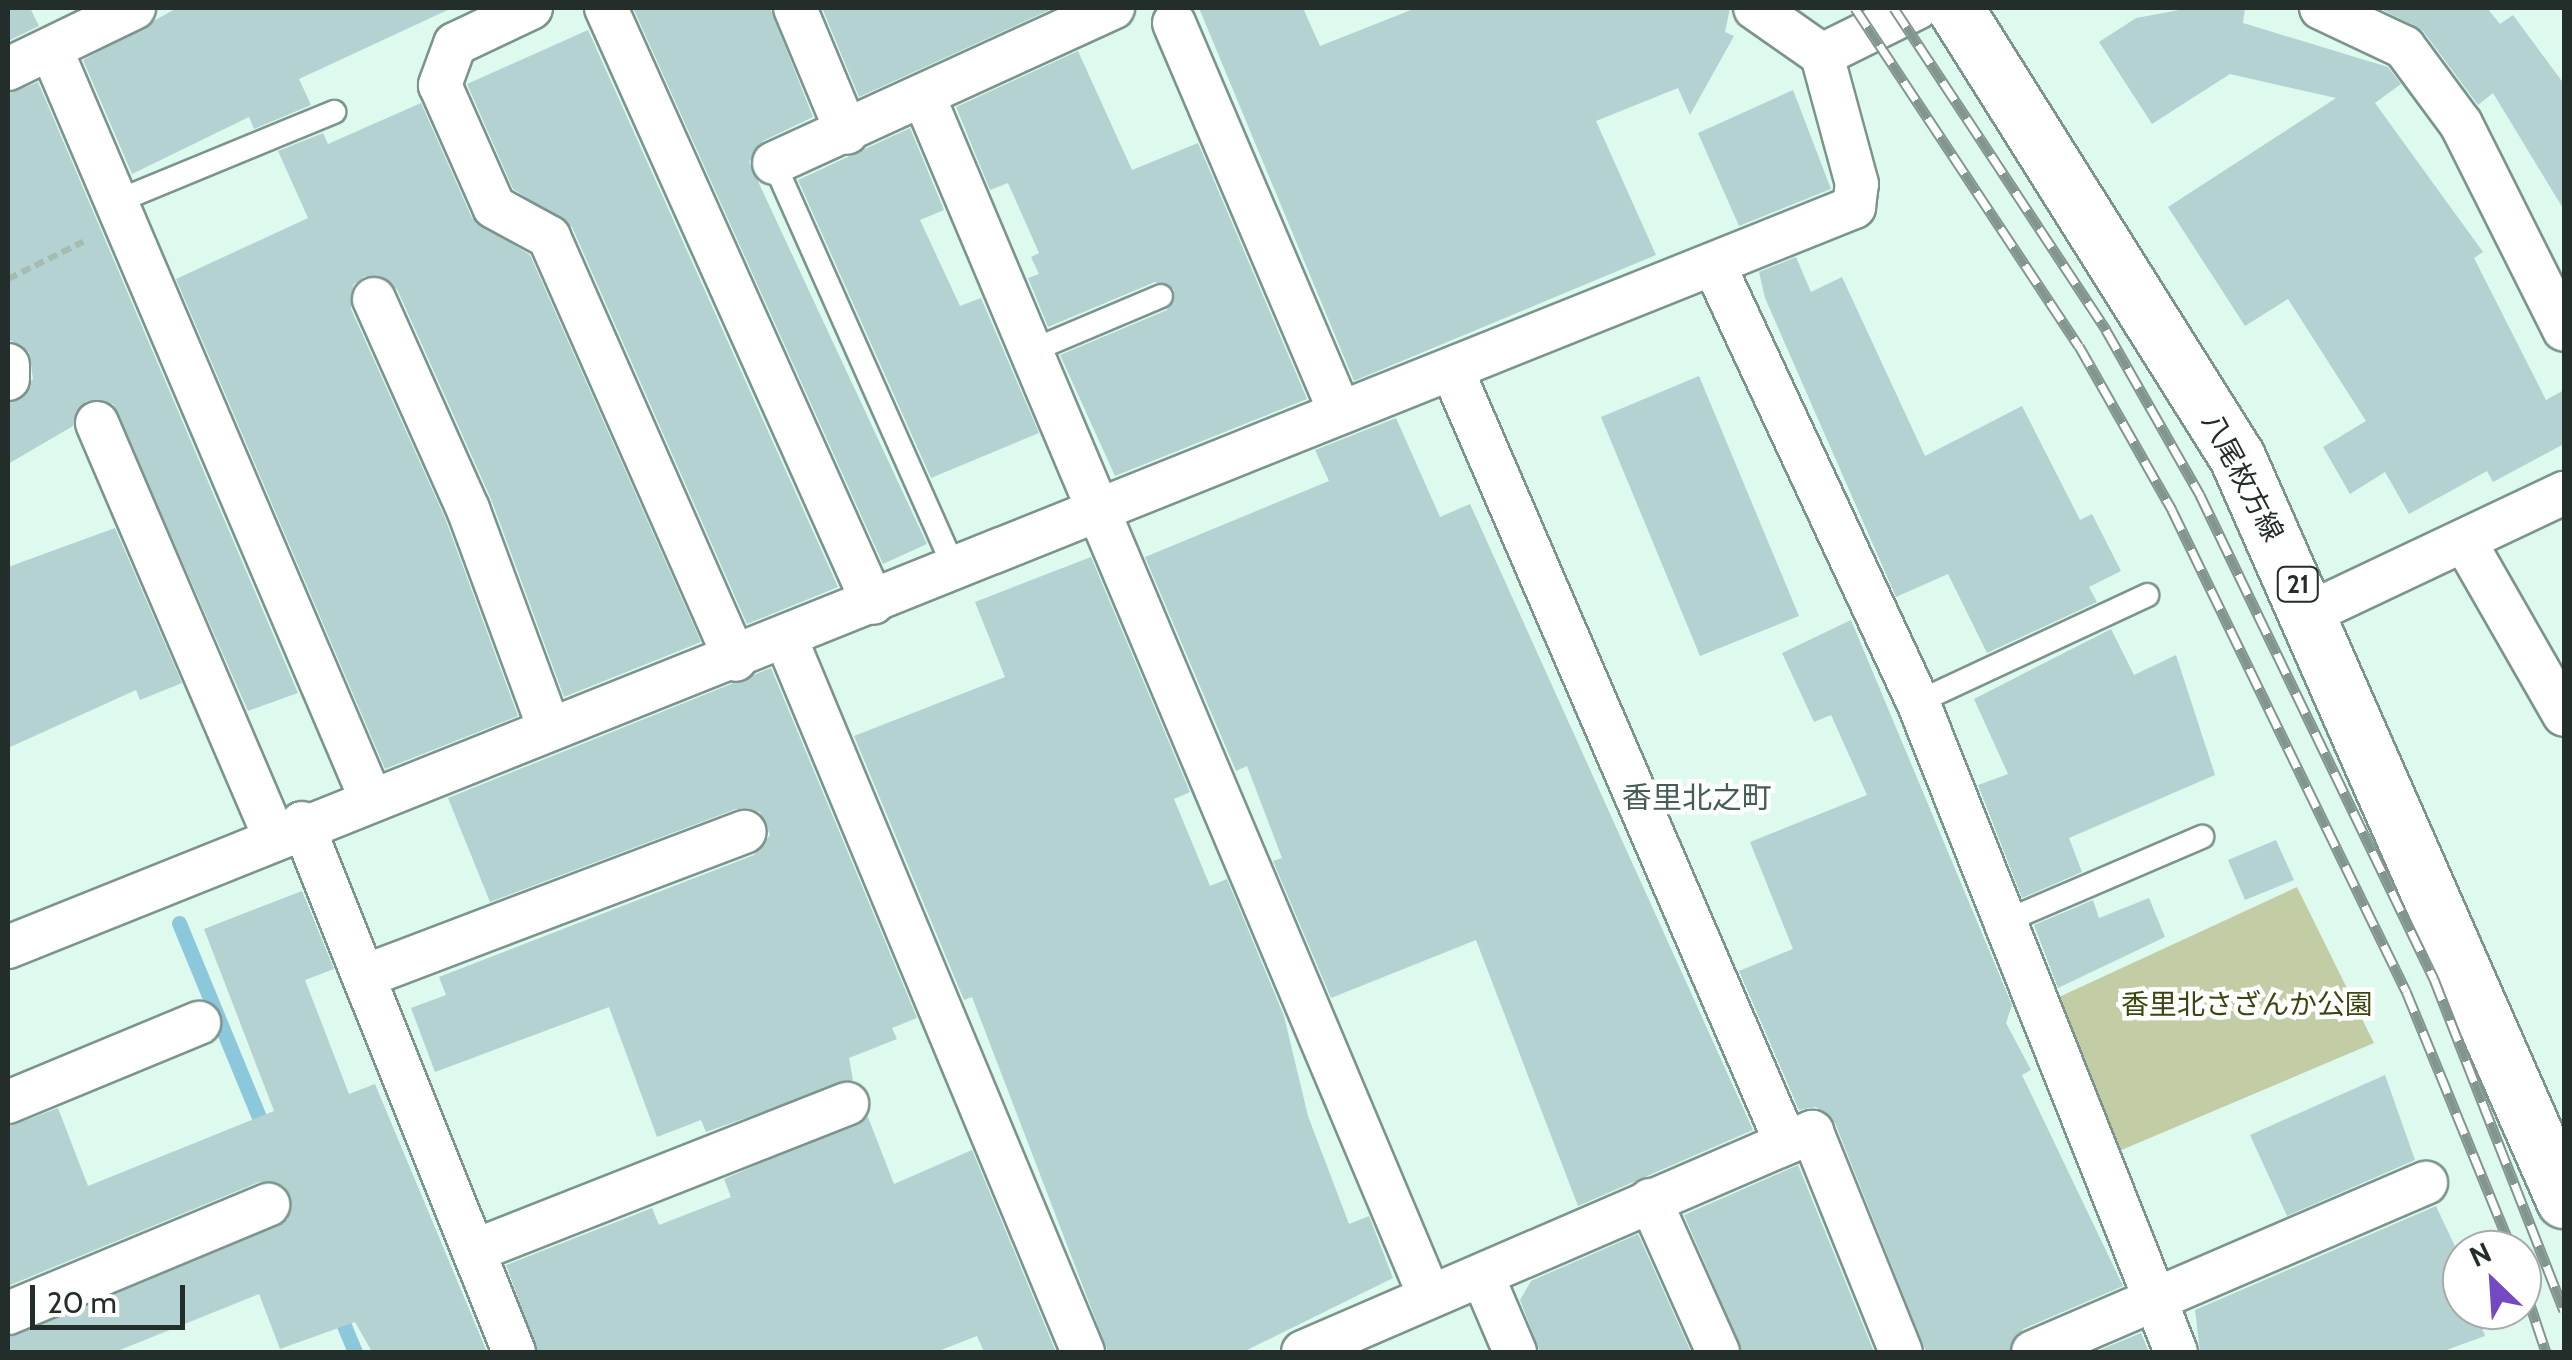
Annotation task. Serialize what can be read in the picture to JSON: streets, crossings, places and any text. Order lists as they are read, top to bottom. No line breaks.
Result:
{"streets":{"main road":["八尾枚方線","21"]},"districts":["香里北之町"],"parks":["香里北さざんか公園"],"scale_bar":"20 m","north":"top left"}
